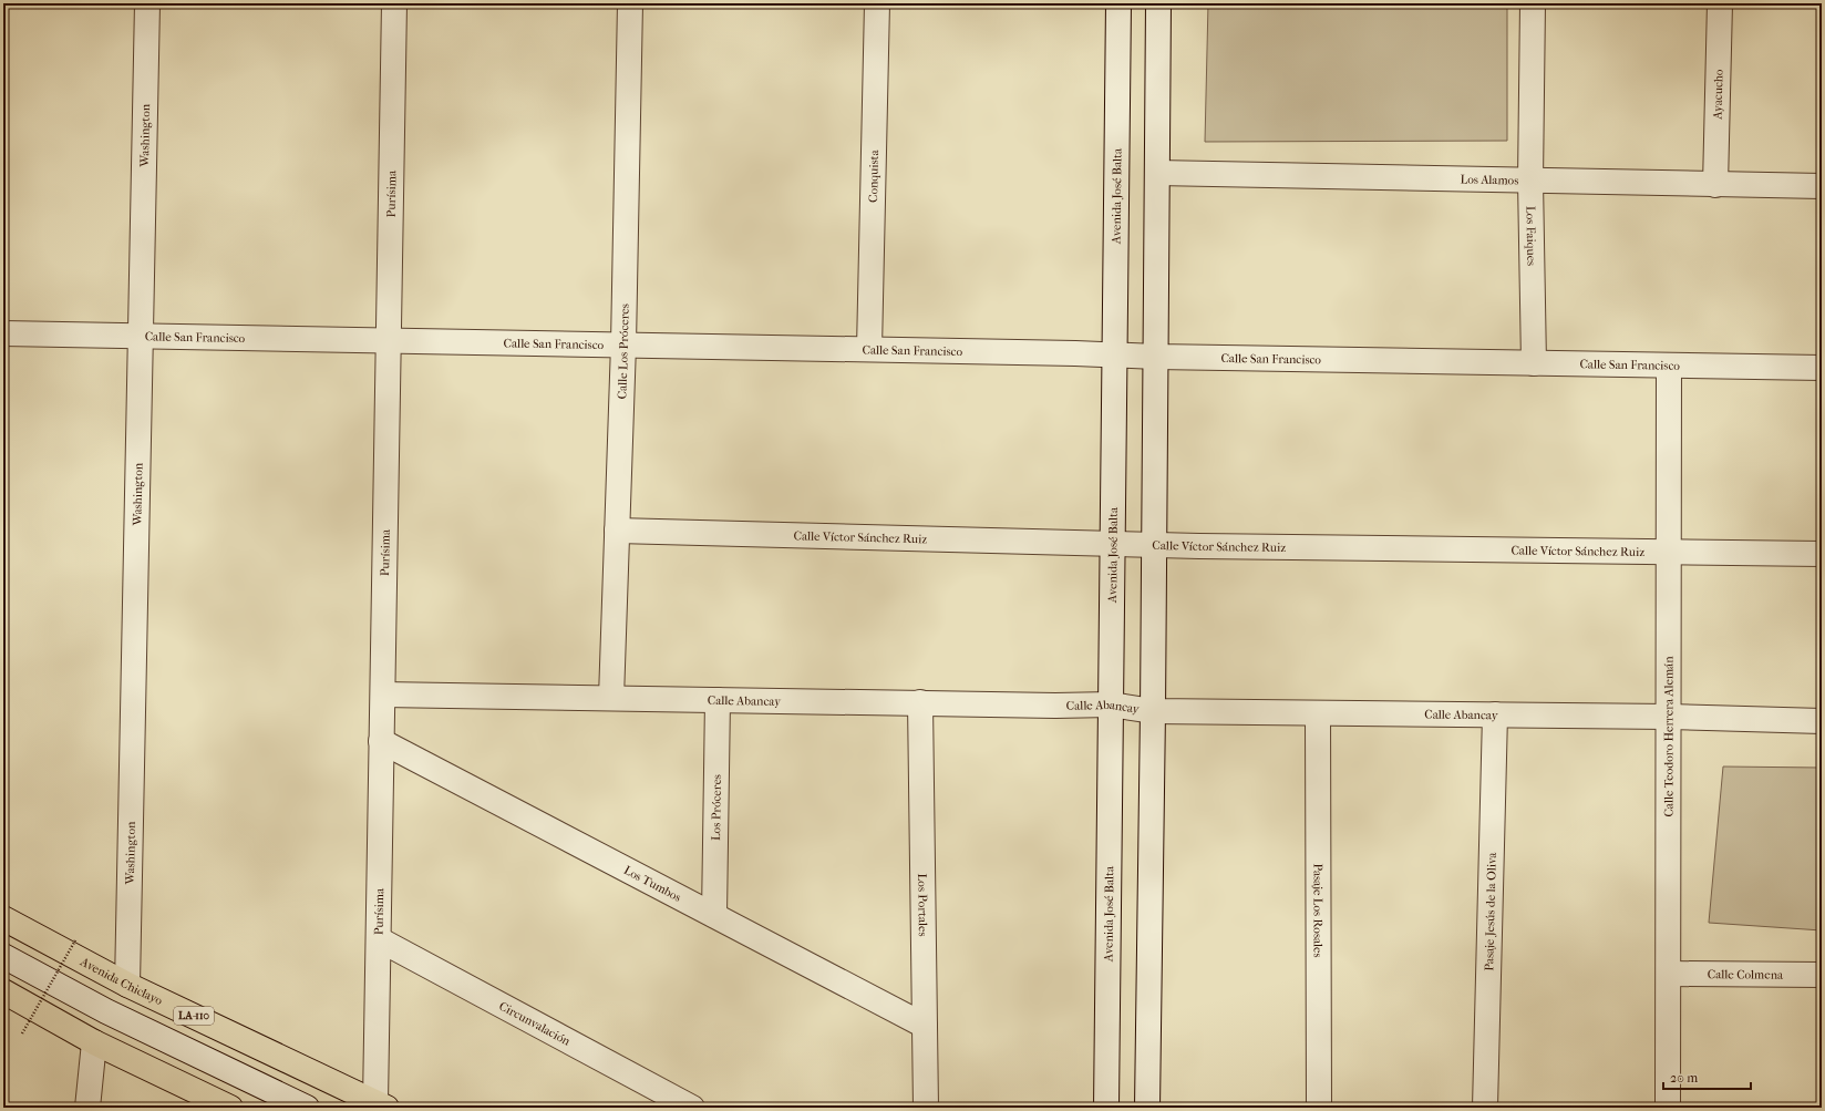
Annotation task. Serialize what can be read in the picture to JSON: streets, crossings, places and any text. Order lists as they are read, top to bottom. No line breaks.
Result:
{"streets":{"main road":["Avenida Chiclayo","LA-110"],"street":["Ayacucho","Washington","Conquista","Los Alamos","Purísima","Avenida José Balta","Los Faiques","Calle San Francisco","Calle Los Próceres","Calle Víctor Sánchez Ruiz","Calle Abancay","Calle Teodoro Herrera Alemán","Los Próceres","Los Tumbos","Los Portales","Pasaje Los Rosales","Pasaje Jesús de la Oliva","Calle Colmena","Circunvalación"]},"crossings":[["Ayacucho","Los Alamos"],["Washington","Calle San Francisco"],["Washington","Avenida Chiclayo"],["Conquista","Calle San Francisco"],["Los Alamos","Los Faiques"],["Purísima","Calle San Francisco"],["Purísima","Calle Abancay"],["Purísima","Los Tumbos"],["Purísima","Avenida Chiclayo"],["Purísima","Circunvalación"],["Avenida José Balta","Calle San Francisco"],["Avenida José Balta","Calle Víctor Sánchez Ruiz"],["Avenida José Balta","Calle Abancay"],["Los Faiques","Calle San Francisco"],["Calle San Francisco","Calle Los Próceres"],["Calle San Francisco","Calle Teodoro Herrera Alemán"],["Calle Los Próceres","Calle Víctor Sánchez Ruiz"],["Calle Los Próceres","Calle Abancay"],["Calle Víctor Sánchez Ruiz","Calle Teodoro Herrera Alemán"],["Calle Abancay","Calle Teodoro Herrera Alemán"],["Calle Abancay","Los Próceres"],["Calle Abancay","Los Portales"],["Calle Abancay","Pasaje Los Rosales"],["Calle Abancay","Pasaje Jesús de la Oliva"],["Calle Teodoro Herrera Alemán","Calle Colmena"],["Los Próceres","Los Tumbos"],["Los Tumbos","Los Portales"]],"scale_bar":"20 m"}
